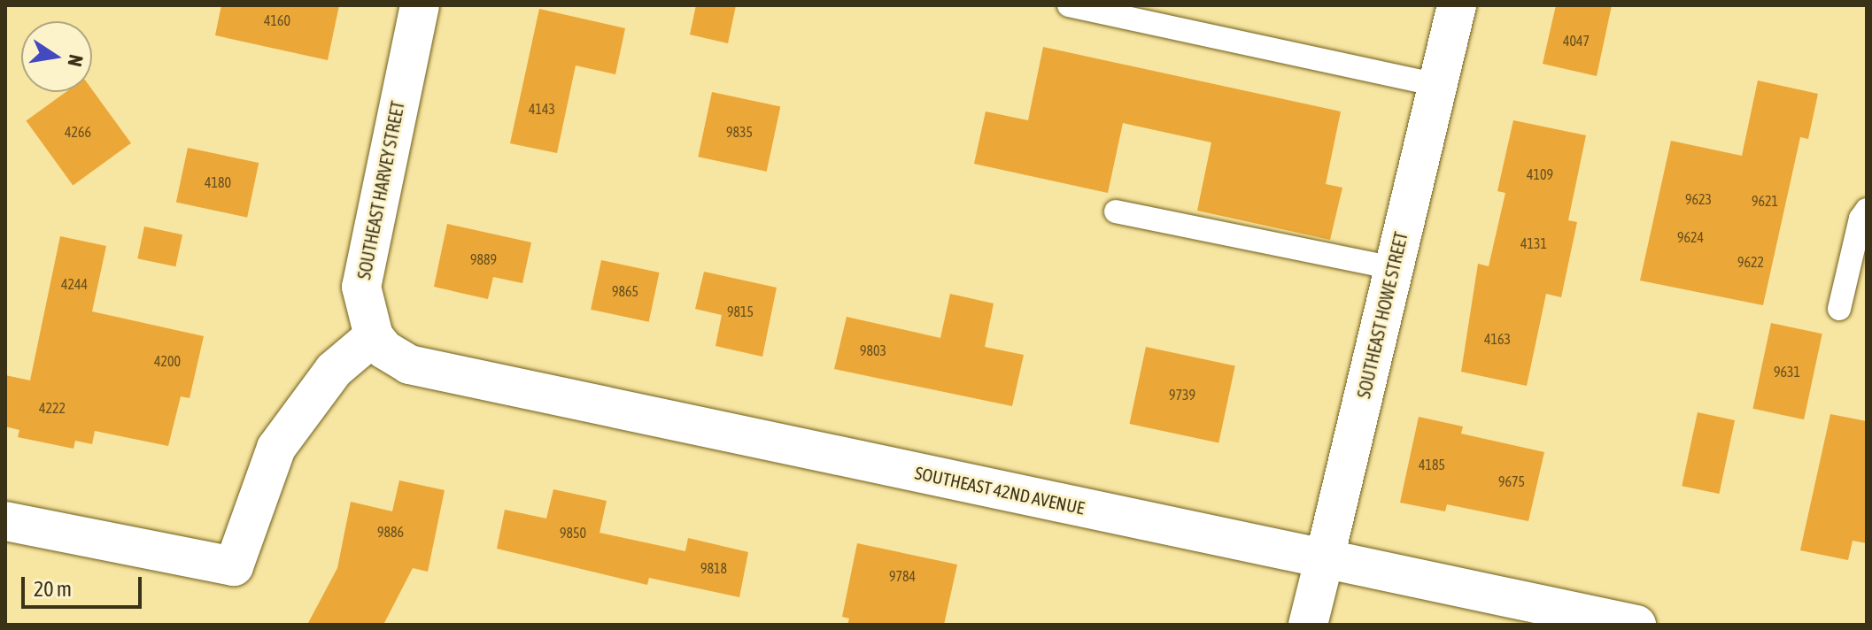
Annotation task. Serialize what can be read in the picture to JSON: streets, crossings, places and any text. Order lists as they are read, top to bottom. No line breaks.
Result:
{"streets":{"street":["SOUTHEAST HARVEY STREET","SOUTHEAST HOWE STREET","SOUTHEAST 42ND AVENUE"]},"crossings":[["SOUTHEAST HARVEY STREET","SOUTHEAST 42ND AVENUE"],["SOUTHEAST HOWE STREET","SOUTHEAST 42ND AVENUE"]],"house_numbers":["4160","4047","4143","4266","9835","4109","4180","9623","9621","9624","4131","9889","9622","4244","9865","9815","4163","9803","4200","9631","9739","4222","4185","9675","9886","9850","9818","9784"],"scale_bar":"20 m","north":"right"}
